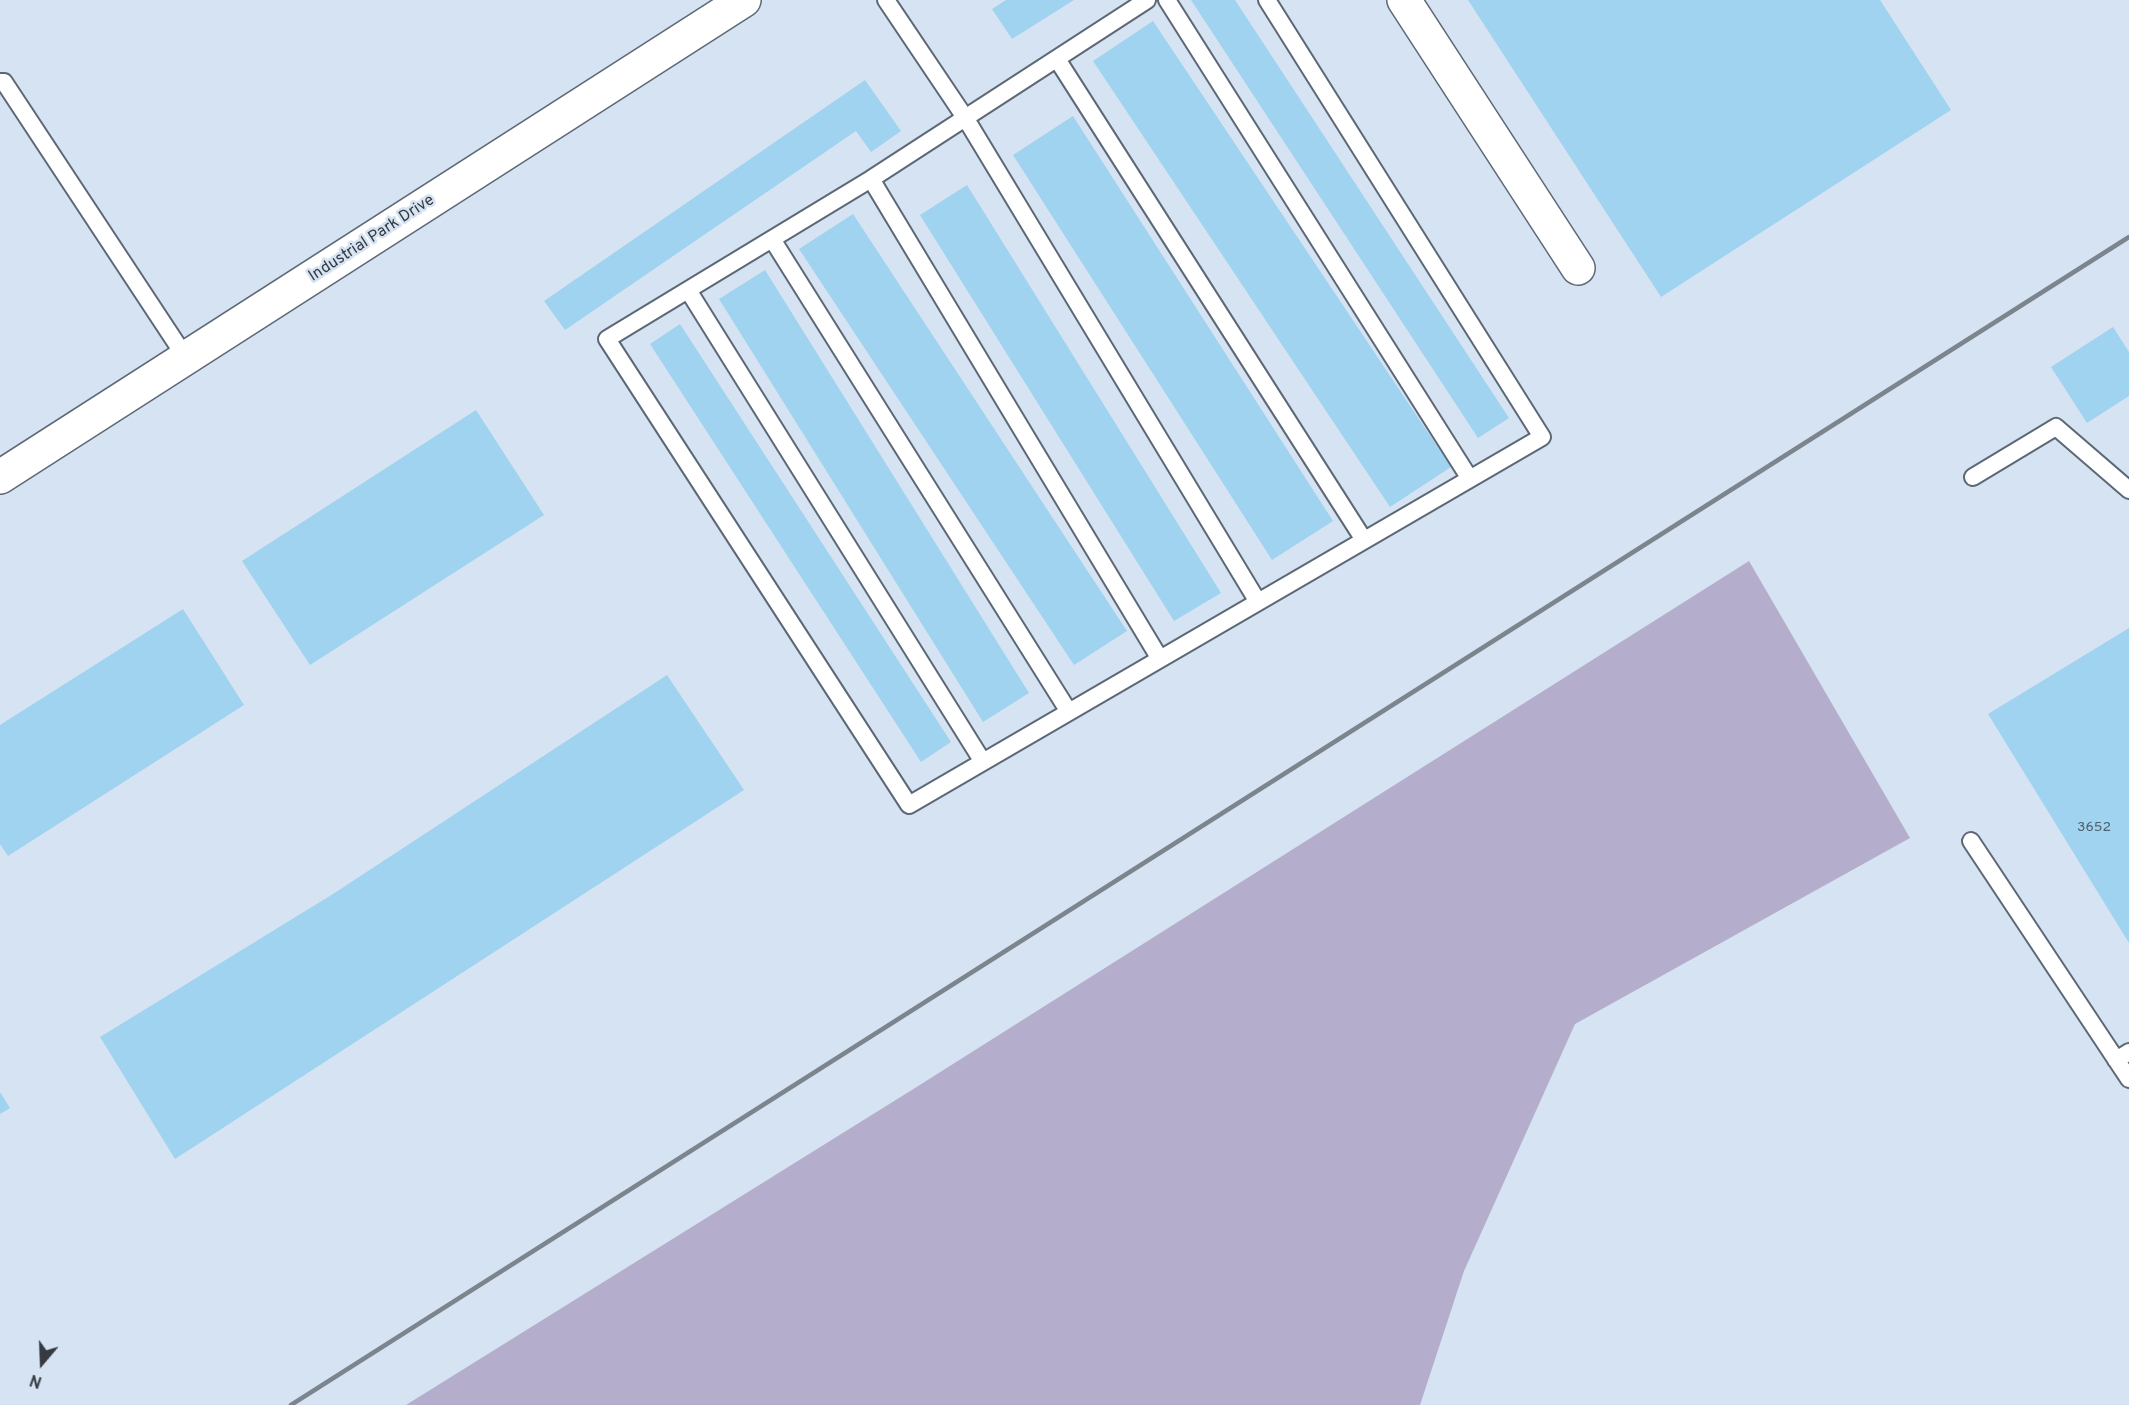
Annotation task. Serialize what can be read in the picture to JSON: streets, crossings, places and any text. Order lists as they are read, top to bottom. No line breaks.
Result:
{"streets":{"street":["Industrial Park Drive"]},"house_numbers":["3652"],"north":"bottom"}
